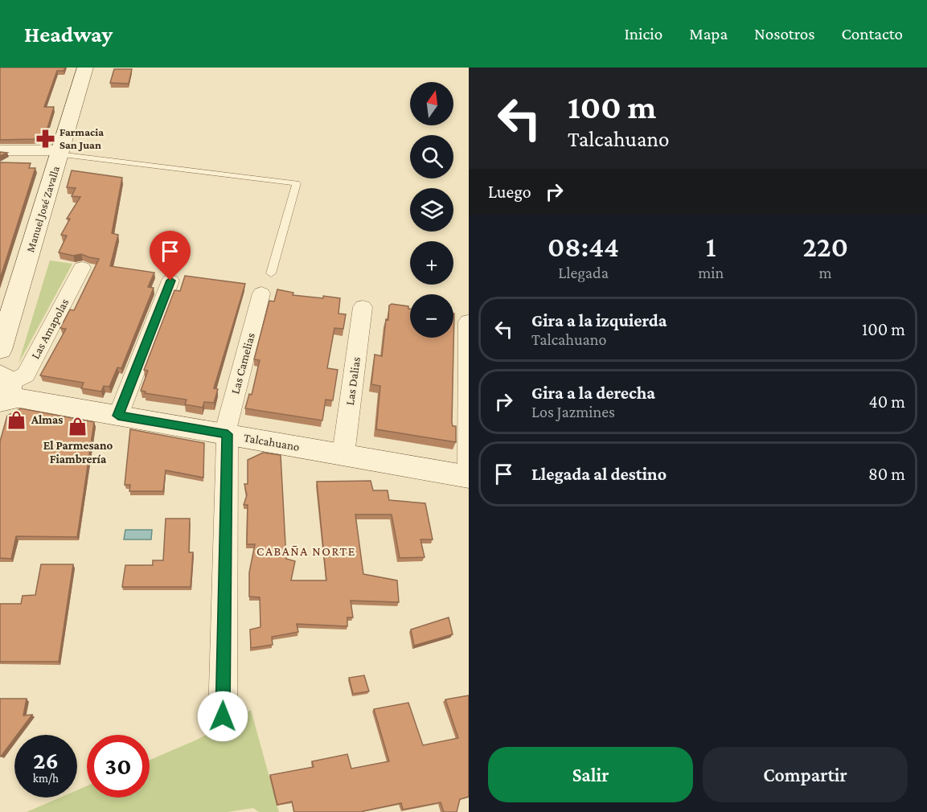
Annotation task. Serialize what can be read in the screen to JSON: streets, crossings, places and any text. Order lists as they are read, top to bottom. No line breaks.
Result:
{"streets":{"street":["Manuel José Zavalla","Las Amapolas","Las Camelias","Las Dalias","Talcahuano"]},"crossings":[["Las Amapolas","Talcahuano"],["Las Camelias","Talcahuano"],["Las Dalias","Talcahuano"]],"districts":["CABAÑA NORTE"],"places":{"pharmacy":["Farmacia San Juan"],"shop":["Almas","El Parmesano Fiambrería"]},"north":"top","page":{"header":"Headway","nav":["Inicio","Mapa","Nosotros","Contacto"],"turn":["100 m","Talcahuano"],"map_buttons":["+","−"],"then":"Luego","eta":["08:44","Llegada","1","min","220","m"],"list":[{"name":"Gira a la izquierda","note":"Talcahuano","value":"100 m"},{"name":"Gira a la derecha","note":"Los Jazmines","value":"40 m"},{"name":"Llegada al destino","value":"80 m"}],"speed":"26 km/h","limit":"30","buttons":["Salir","Compartir"]}}
